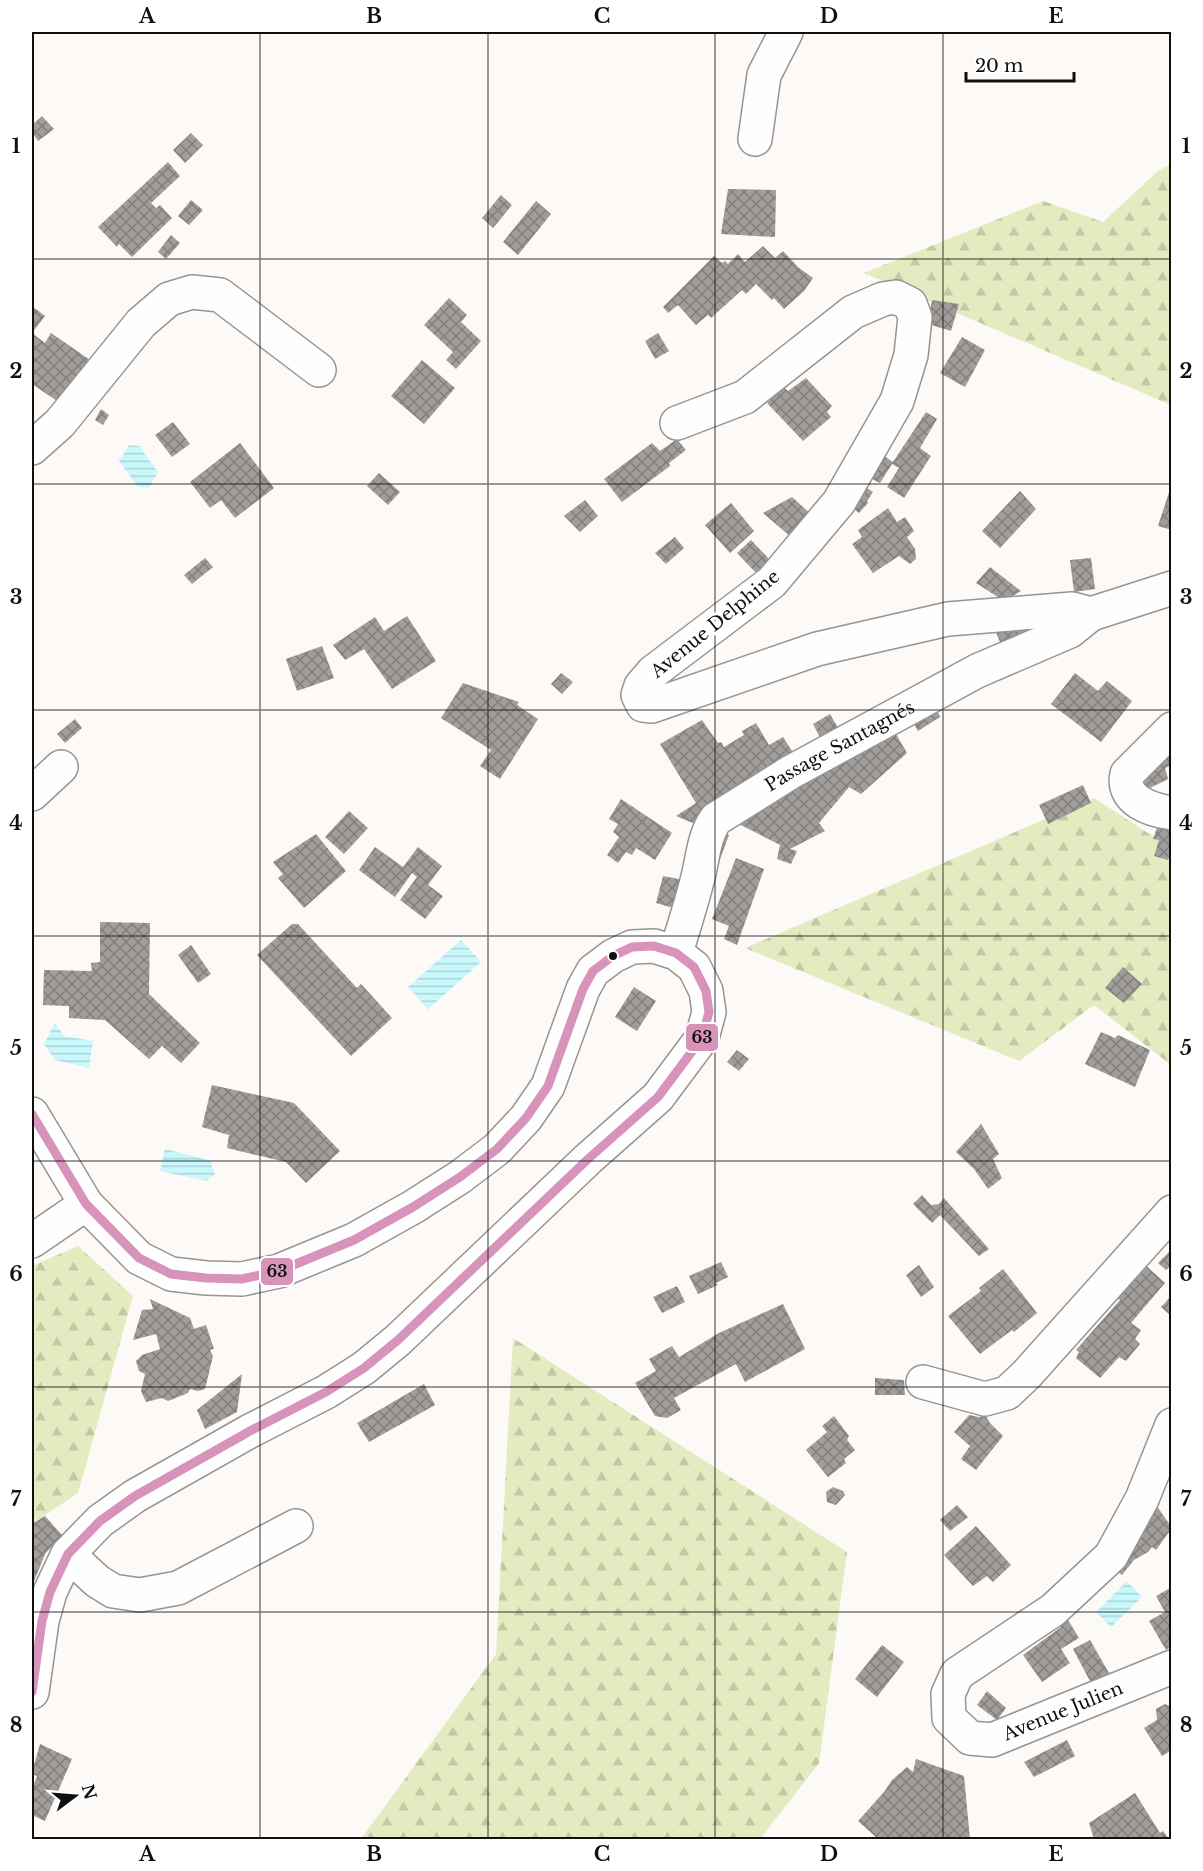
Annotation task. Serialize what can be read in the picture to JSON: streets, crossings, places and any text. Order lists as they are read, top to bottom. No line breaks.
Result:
{"streets":{"street":["Avenue Delphine","Passage Santagnés","Avenue Julien"]},"crossings":[["Avenue Delphine","Passage Santagnés"]],"lines":["transit line 63"],"scale_bar":"20 m","north":"right","grid":{"columns":["A","B","C","D","E"],"rows":["1","2","3","4","5","6","7","8"]}}
